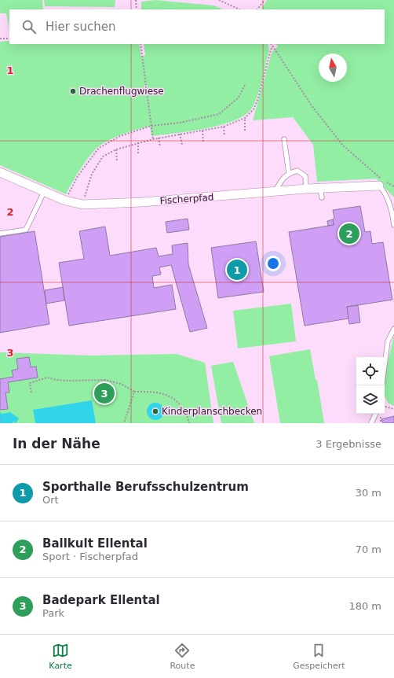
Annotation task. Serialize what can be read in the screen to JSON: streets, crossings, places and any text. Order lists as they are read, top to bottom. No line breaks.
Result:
{"streets":{"street":["Fischerpfad"]},"places":["Drachenflugwiese","Kinderplanschbecken"],"north":"top","page":{"search":"Hier suchen","pins":["2","1","3"],"heading":["In der Nähe","3 Ergebnisse"],"list":[{"mark":"1","name":"Sporthalle Berufsschulzentrum","note":"Ort","value":"30 m"},{"mark":"2","name":"Ballkult Ellental","note":"Sport · Fischerpfad","value":"70 m"},{"mark":"3","name":"Badepark Ellental","note":"Park","value":"180 m"}],"nav":["Karte","Route","Gespeichert"]},"grid":{"rows":["1","2","3"]}}
